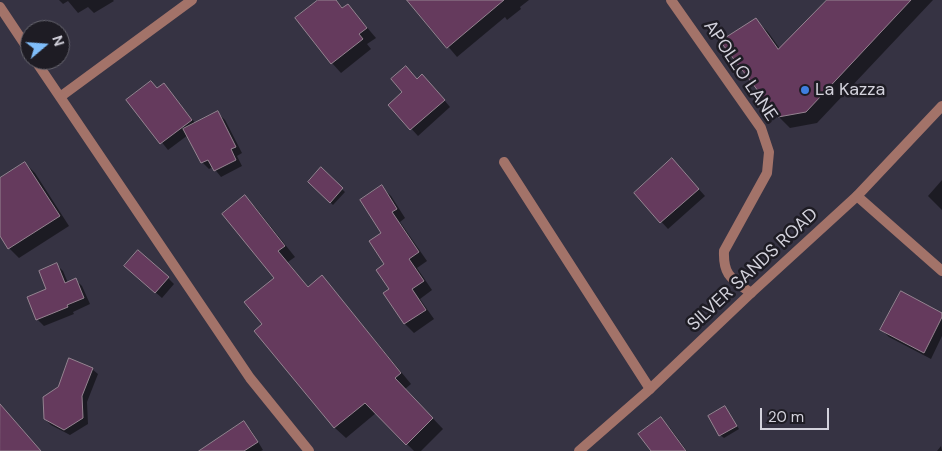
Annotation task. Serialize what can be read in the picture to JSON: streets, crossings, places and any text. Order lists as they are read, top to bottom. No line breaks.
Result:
{"streets":{"street":["APOLLO LANE","SILVER SANDS ROAD"]},"crossings":[["APOLLO LANE","SILVER SANDS ROAD"]],"places":["La Kazza"],"scale_bar":"20 m","north":"right"}
